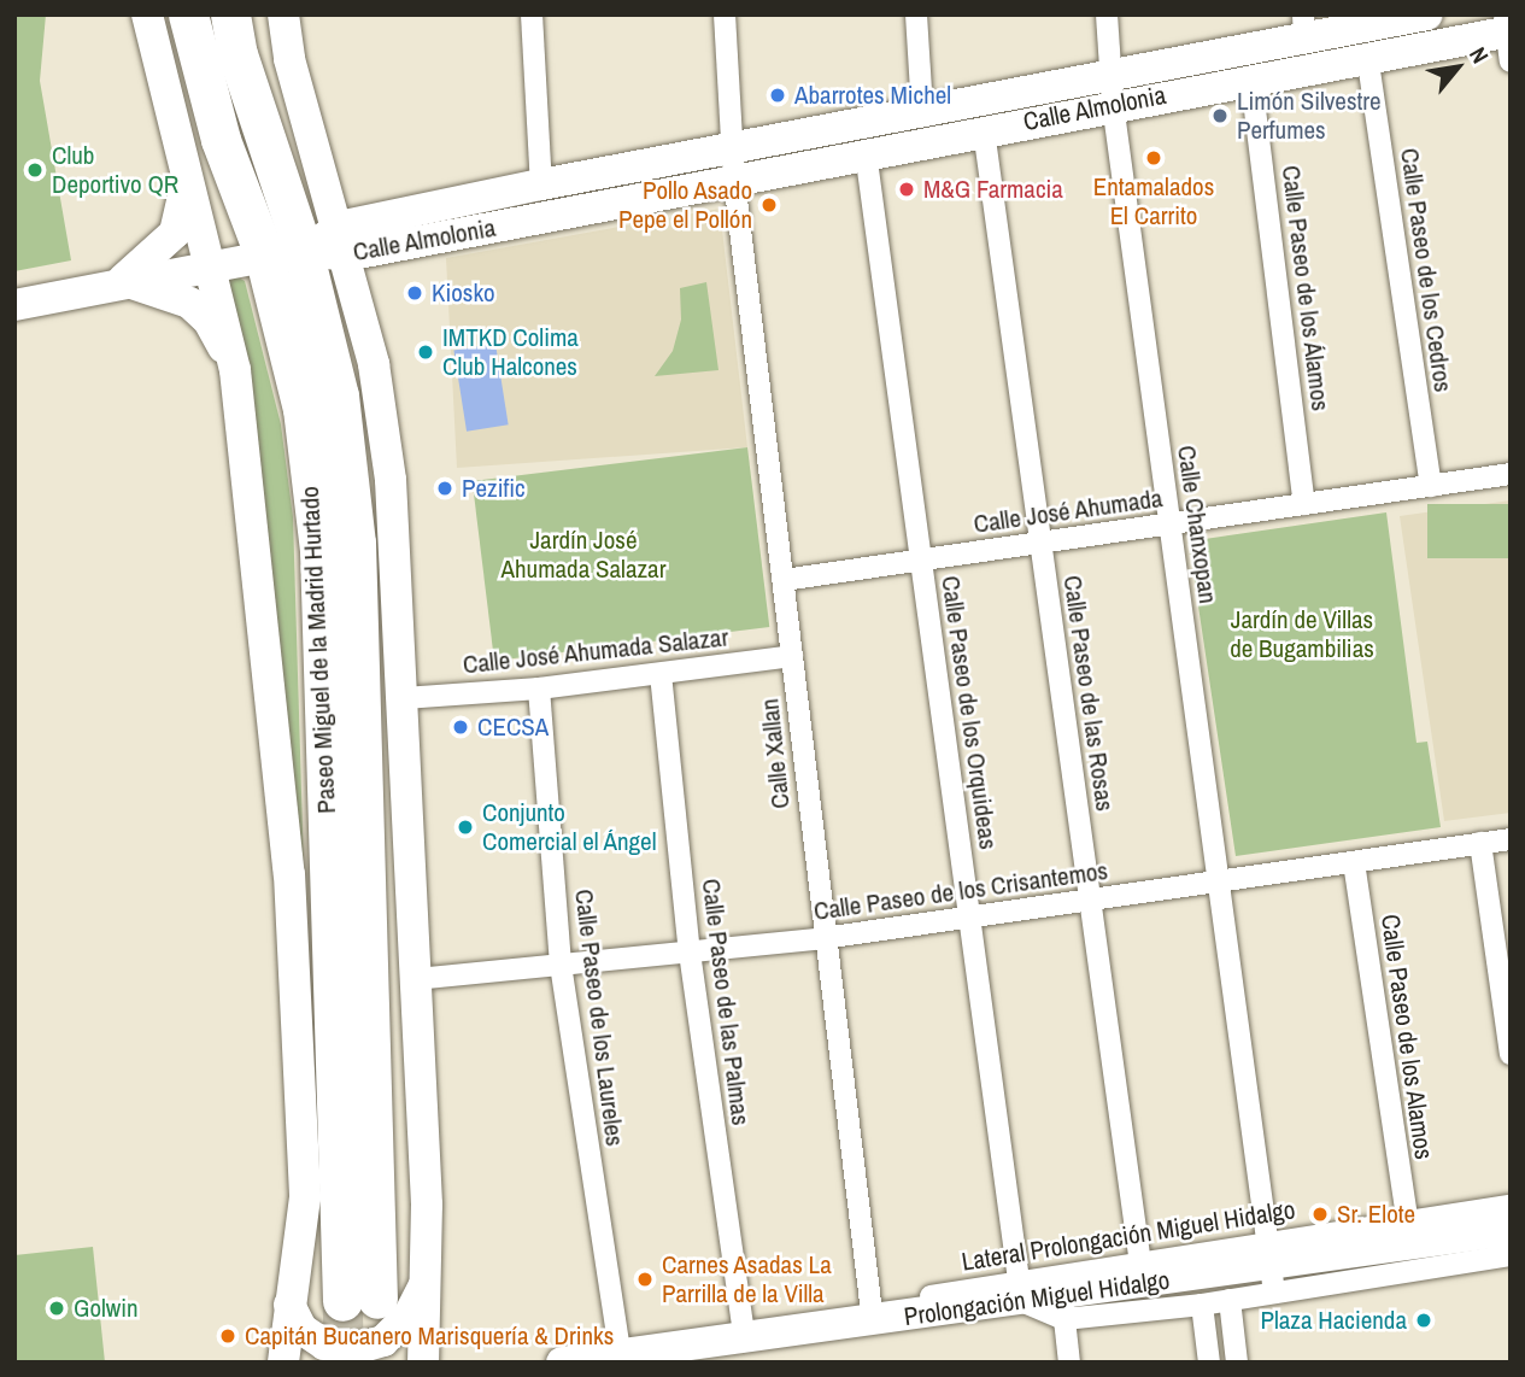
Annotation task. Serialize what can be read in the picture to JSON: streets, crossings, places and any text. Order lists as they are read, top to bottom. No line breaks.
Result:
{"streets":{"highway":["Paseo Miguel de la Madrid Hurtado"],"street":["Calle Almolonia","Calle Paseo de los Cedros","Calle Paseo de los Álamos","Calle José Ahumada","Calle Chanxopan","Calle José Ahumada Salazar","Calle Paseo de las Rosas","Calle Paseo de los Orquideas","Calle Xallan","Calle Paseo de los Crisantemos","Calle Paseo de las Palmas","Calle Paseo de los Laureles","Calle Paseo de los Alamos","Lateral Prolongación Miguel Hidalgo","Prolongación Miguel Hidalgo"]},"crossings":[["Calle Almolonia","Calle Paseo de los Cedros"],["Calle Almolonia","Calle Paseo de los Álamos"],["Calle Almolonia","Calle Chanxopan"],["Calle Almolonia","Paseo Miguel de la Madrid Hurtado"],["Calle Almolonia","Calle Paseo de las Rosas"],["Calle Almolonia","Calle Paseo de los Orquideas"],["Calle Almolonia","Calle Xallan"],["Calle Paseo de los Cedros","Calle José Ahumada"],["Calle Paseo de los Álamos","Calle José Ahumada"],["Calle José Ahumada","Calle Chanxopan"],["Calle José Ahumada","Calle Paseo de las Rosas"],["Calle José Ahumada","Calle Paseo de los Orquideas"],["Calle José Ahumada","Calle Xallan"],["Calle Chanxopan","Calle Paseo de los Crisantemos"],["Calle Chanxopan","Lateral Prolongación Miguel Hidalgo"],["Calle Chanxopan","Prolongación Miguel Hidalgo"],["Calle José Ahumada Salazar","Calle Xallan"],["Calle José Ahumada Salazar","Calle Paseo de las Palmas"],["Calle José Ahumada Salazar","Calle Paseo de los Laureles"],["Calle Paseo de las Rosas","Calle Paseo de los Crisantemos"],["Calle Paseo de las Rosas","Lateral Prolongación Miguel Hidalgo"],["Calle Paseo de los Orquideas","Calle Paseo de los Crisantemos"],["Calle Paseo de los Orquideas","Lateral Prolongación Miguel Hidalgo"],["Calle Paseo de los Orquideas","Prolongación Miguel Hidalgo"],["Calle Xallan","Calle Paseo de los Crisantemos"],["Calle Xallan","Prolongación Miguel Hidalgo"],["Calle Paseo de los Crisantemos","Calle Paseo de las Palmas"],["Calle Paseo de los Crisantemos","Calle Paseo de los Laureles"],["Calle Paseo de los Crisantemos","Calle Paseo de los Alamos"],["Calle Paseo de las Palmas","Prolongación Miguel Hidalgo"],["Calle Paseo de los Laureles","Prolongación Miguel Hidalgo"],["Calle Paseo de los Alamos","Lateral Prolongación Miguel Hidalgo"],["Lateral Prolongación Miguel Hidalgo","Prolongación Miguel Hidalgo"]],"parks":["Jardín José Ahumada Salazar","Jardín de Villas de Bugambilias"],"places":["Abarrotes Michel","Limón Silvestre Perfumes","Entamalados El Carrito","Club Deportivo QR","M&G Farmacia","Pollo Asado Pepe el Pollón","Kiosko","IMTKD Colima Club Halcones","Pezific","CECSA","Conjunto Comercial el Ángel","Sr. Elote","Carnes Asadas La Parrilla de la Villa","Golwin","Plaza Hacienda","Capitán Bucanero Marisquería & Drinks"],"north":"top right"}
